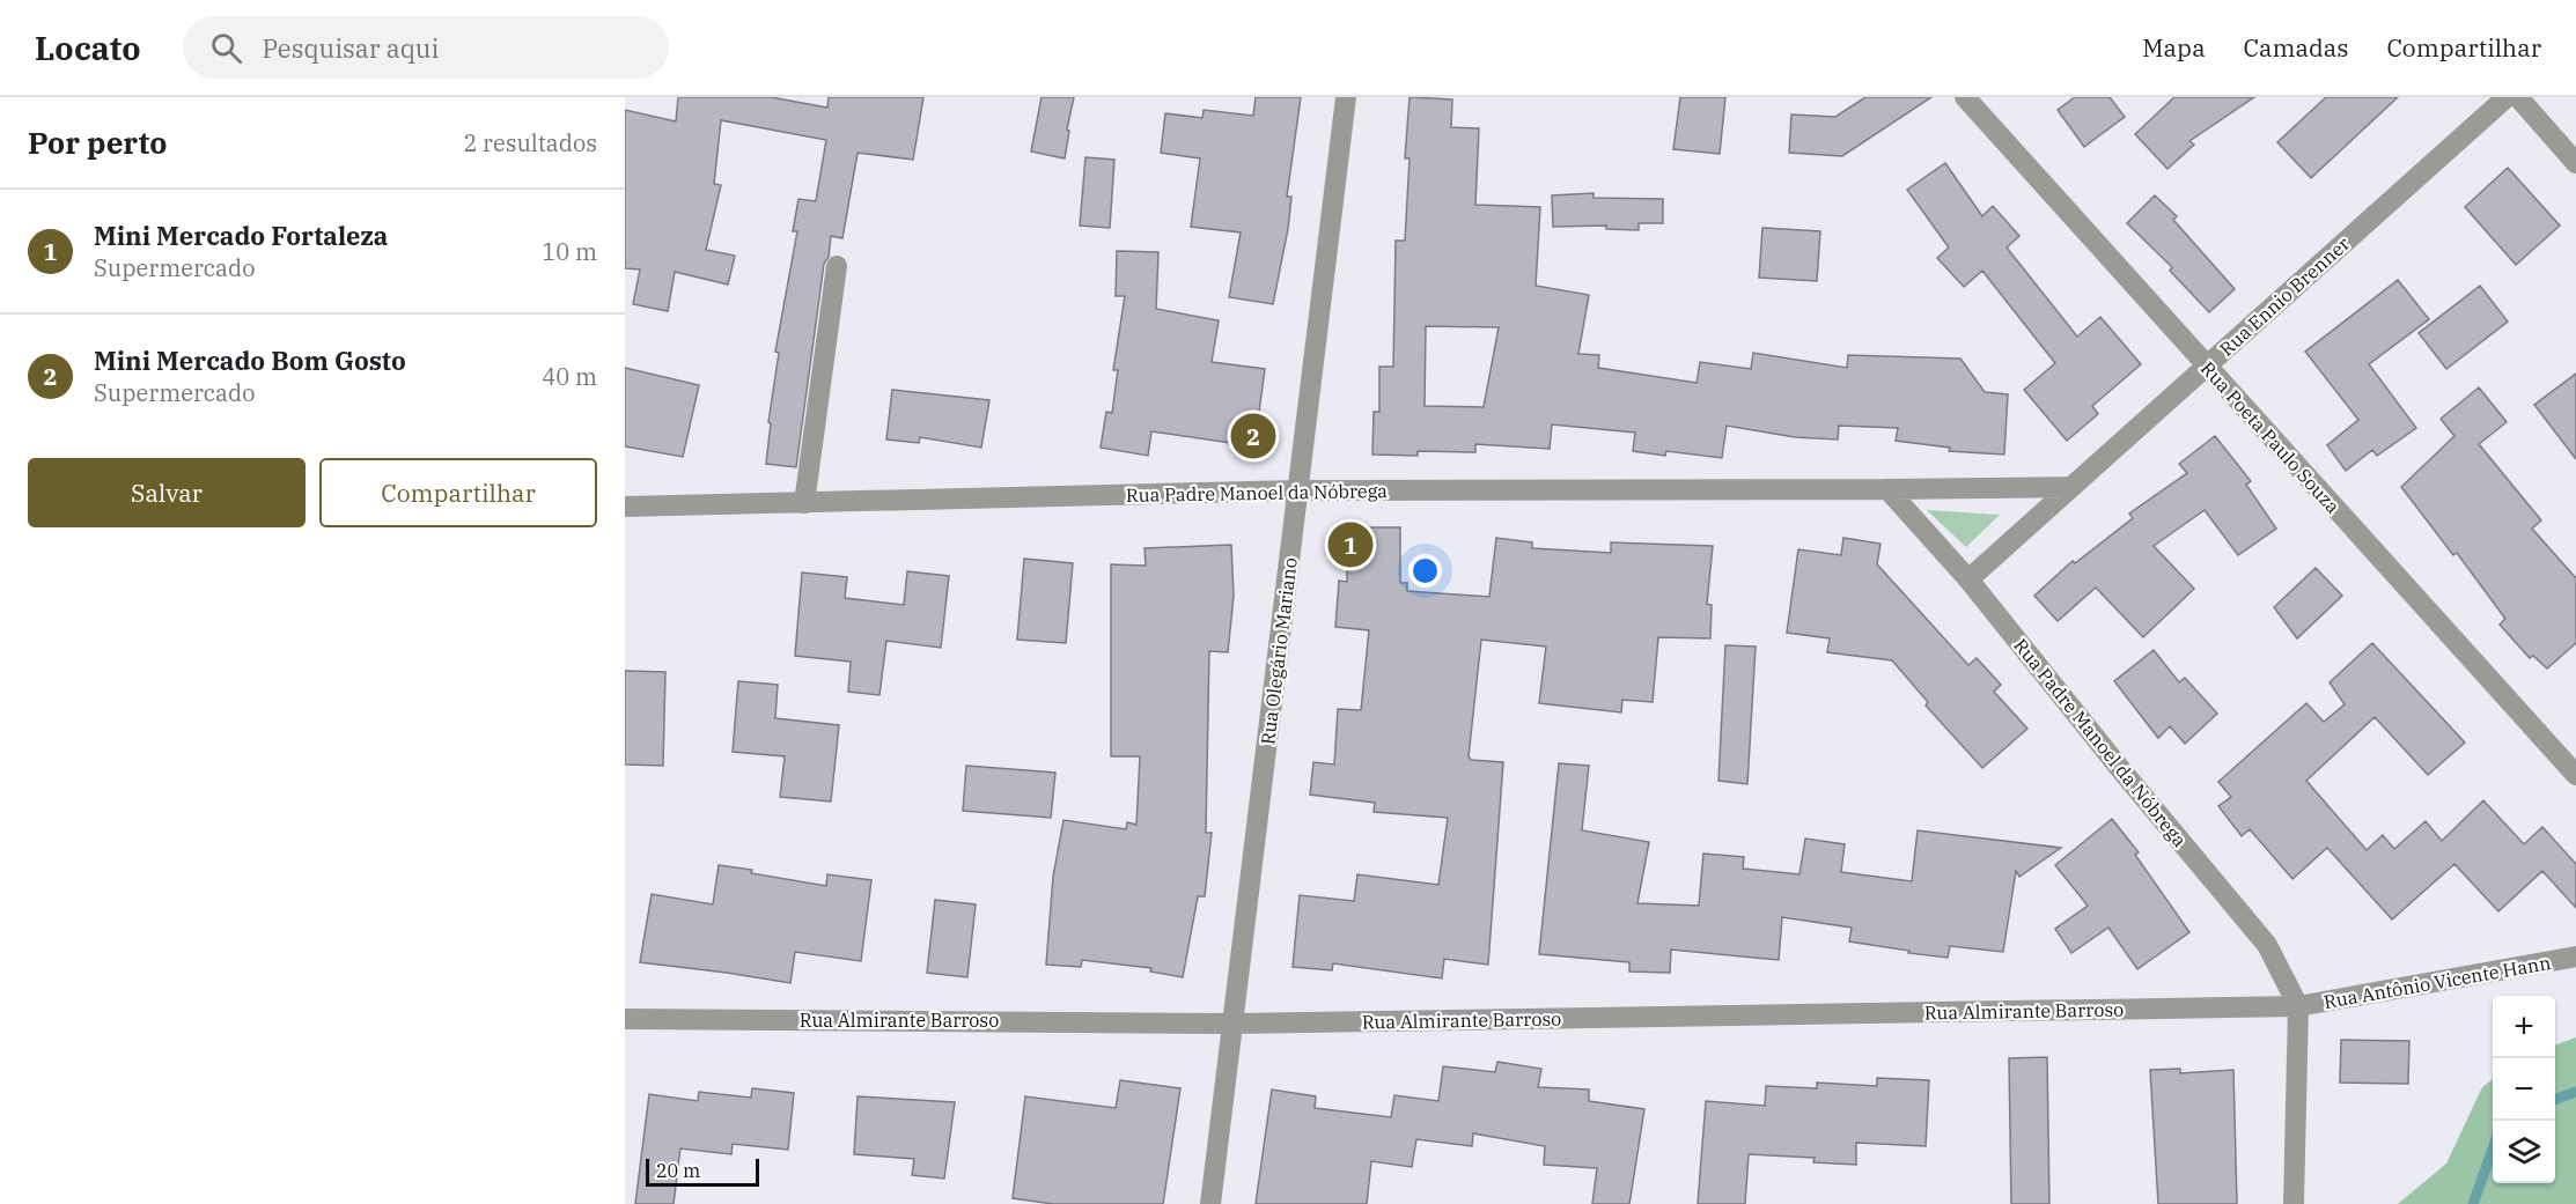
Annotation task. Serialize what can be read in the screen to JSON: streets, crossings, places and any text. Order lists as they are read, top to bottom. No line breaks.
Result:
{"streets":{"street":["Rua Ennio Brenner","Rua Poeta Paulo Souza","Rua Padre Manoel da Nóbrega","Rua Olegário Mariano","Rua Antônio Vicente Hann","Rua Almirante Barroso"]},"crossings":[["Rua Ennio Brenner","Rua Poeta Paulo Souza"],["Rua Ennio Brenner","Rua Padre Manoel da Nóbrega"],["Rua Padre Manoel da Nóbrega","Rua Olegário Mariano"],["Rua Padre Manoel da Nóbrega","Rua Antônio Vicente Hann"],["Rua Padre Manoel da Nóbrega","Rua Almirante Barroso"],["Rua Olegário Mariano","Rua Almirante Barroso"],["Rua Antônio Vicente Hann","Rua Almirante Barroso"]],"scale_bar":"20 m","page":{"header":"Locato","search":"Pesquisar aqui","nav":["Mapa","Camadas","Compartilhar"],"heading":["Por perto","2 resultados"],"list":[{"mark":"1","name":"Mini Mercado Fortaleza","note":"Supermercado","value":"10 m"},{"mark":"2","name":"Mini Mercado Bom Gosto","note":"Supermercado","value":"40 m"}],"pins":["2","1"],"buttons":["Salvar","Compartilhar"],"map_buttons":["+","−"],"scale":"20 m"}}
